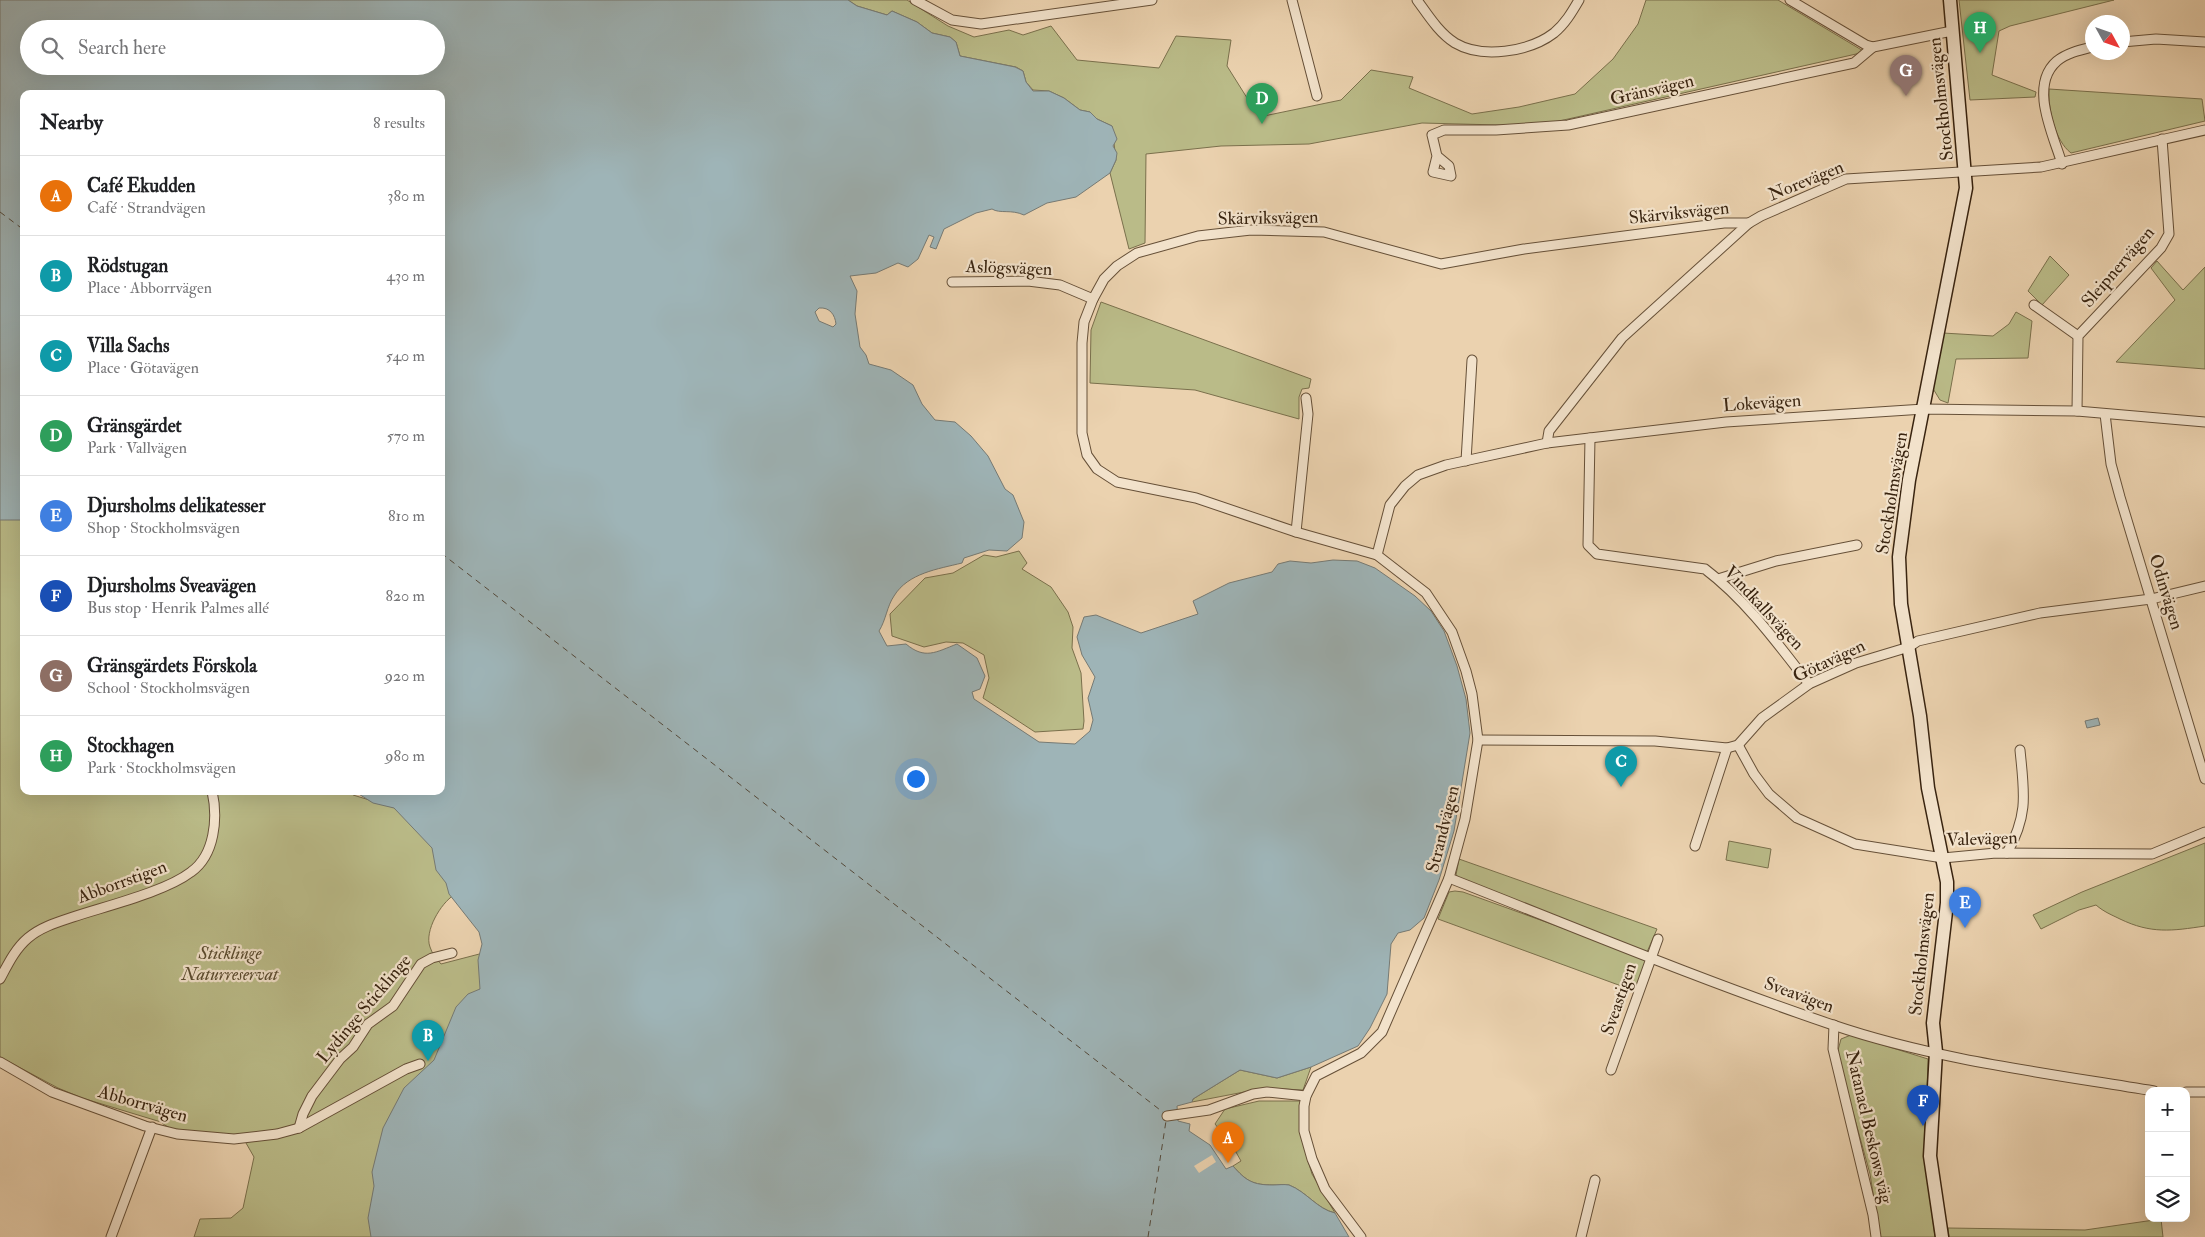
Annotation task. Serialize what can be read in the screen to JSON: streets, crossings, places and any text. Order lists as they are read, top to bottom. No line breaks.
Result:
{"streets":{"street":["Gränsvägen","Stockholmsvägen","Norevägen","Skärviksvägen","Sleipnervägen","Aslögsvägen","Lokevägen","Odinvägen","Vindkallsvägen","Götavägen","Strandvägen","Valevägen","Abborrstigen","Sveavägen","Sveastigen","Lydinge Sticklinge","Abborrvägen","Natanael Beskows väg"]},"crossings":[["Stockholmsvägen","Norevägen"],["Stockholmsvägen","Lokevägen"],["Stockholmsvägen","Götavägen"],["Stockholmsvägen","Valevägen"],["Stockholmsvägen","Sveavägen"],["Norevägen","Skärviksvägen"],["Norevägen","Sleipnervägen"],["Norevägen","Lokevägen"],["Skärviksvägen","Aslögsvägen"],["Skärviksvägen","Lokevägen"],["Skärviksvägen","Strandvägen"],["Lokevägen","Odinvägen"],["Lokevägen","Vindkallsvägen"],["Lokevägen","Strandvägen"],["Odinvägen","Götavägen"],["Vindkallsvägen","Götavägen"],["Götavägen","Valevägen"],["Strandvägen","Sveavägen"],["Sveavägen","Sveastigen"],["Sveavägen","Natanael Beskows väg"],["Lydinge Sticklinge","Abborrvägen"]],"parks":["Sticklinge Naturreservat"],"north":"bottom right","page":{"pins":["H","G","D","C","E","B","F","A"],"search":"Search here","heading":["Nearby","8 results"],"list":[{"mark":"A","name":"Café Ekudden","note":"Café · Strandvägen","value":"380 m"},{"mark":"B","name":"Rödstugan","note":"Place · Abborrvägen","value":"430 m"},{"mark":"C","name":"Villa Sachs","note":"Place · Götavägen","value":"540 m"},{"mark":"D","name":"Gränsgärdet","note":"Park · Vallvägen","value":"570 m"},{"mark":"E","name":"Djursholms delikatesser","note":"Shop · Stockholmsvägen","value":"810 m"},{"mark":"F","name":"Djursholms Sveavägen","note":"Bus stop · Henrik Palmes allé","value":"820 m"},{"mark":"G","name":"Gränsgärdets Förskola","note":"School · Stockholmsvägen","value":"920 m"},{"mark":"H","name":"Stockhagen","note":"Park · Stockholmsvägen","value":"980 m"}],"map_buttons":["+","−"]}}
